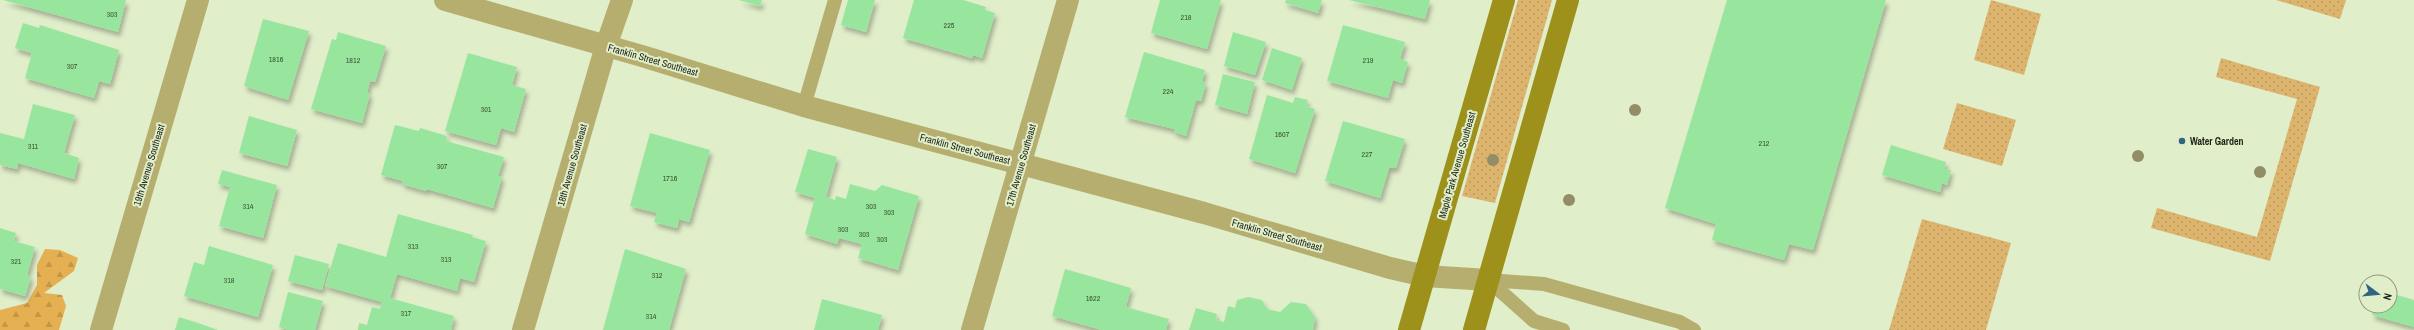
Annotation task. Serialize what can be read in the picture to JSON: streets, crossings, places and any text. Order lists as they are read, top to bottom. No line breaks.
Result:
{"streets":{"street":["Franklin Street Southeast","19th Avenue Southeast","18th Avenue Southeast","17th Avenue Southeast","Maple Park Avenue Southeast"]},"crossings":[["Franklin Street Southeast","18th Avenue Southeast"],["Franklin Street Southeast","17th Avenue Southeast"],["Franklin Street Southeast","Maple Park Avenue Southeast"]],"places":["Water Garden"],"house_numbers":["303","218","225","1816","1812","219","307","224","301","1607","212","311","227","307","1716","314","303","303","303","303","303","313","313","321","312","318","1622","317","314"],"north":"right"}
